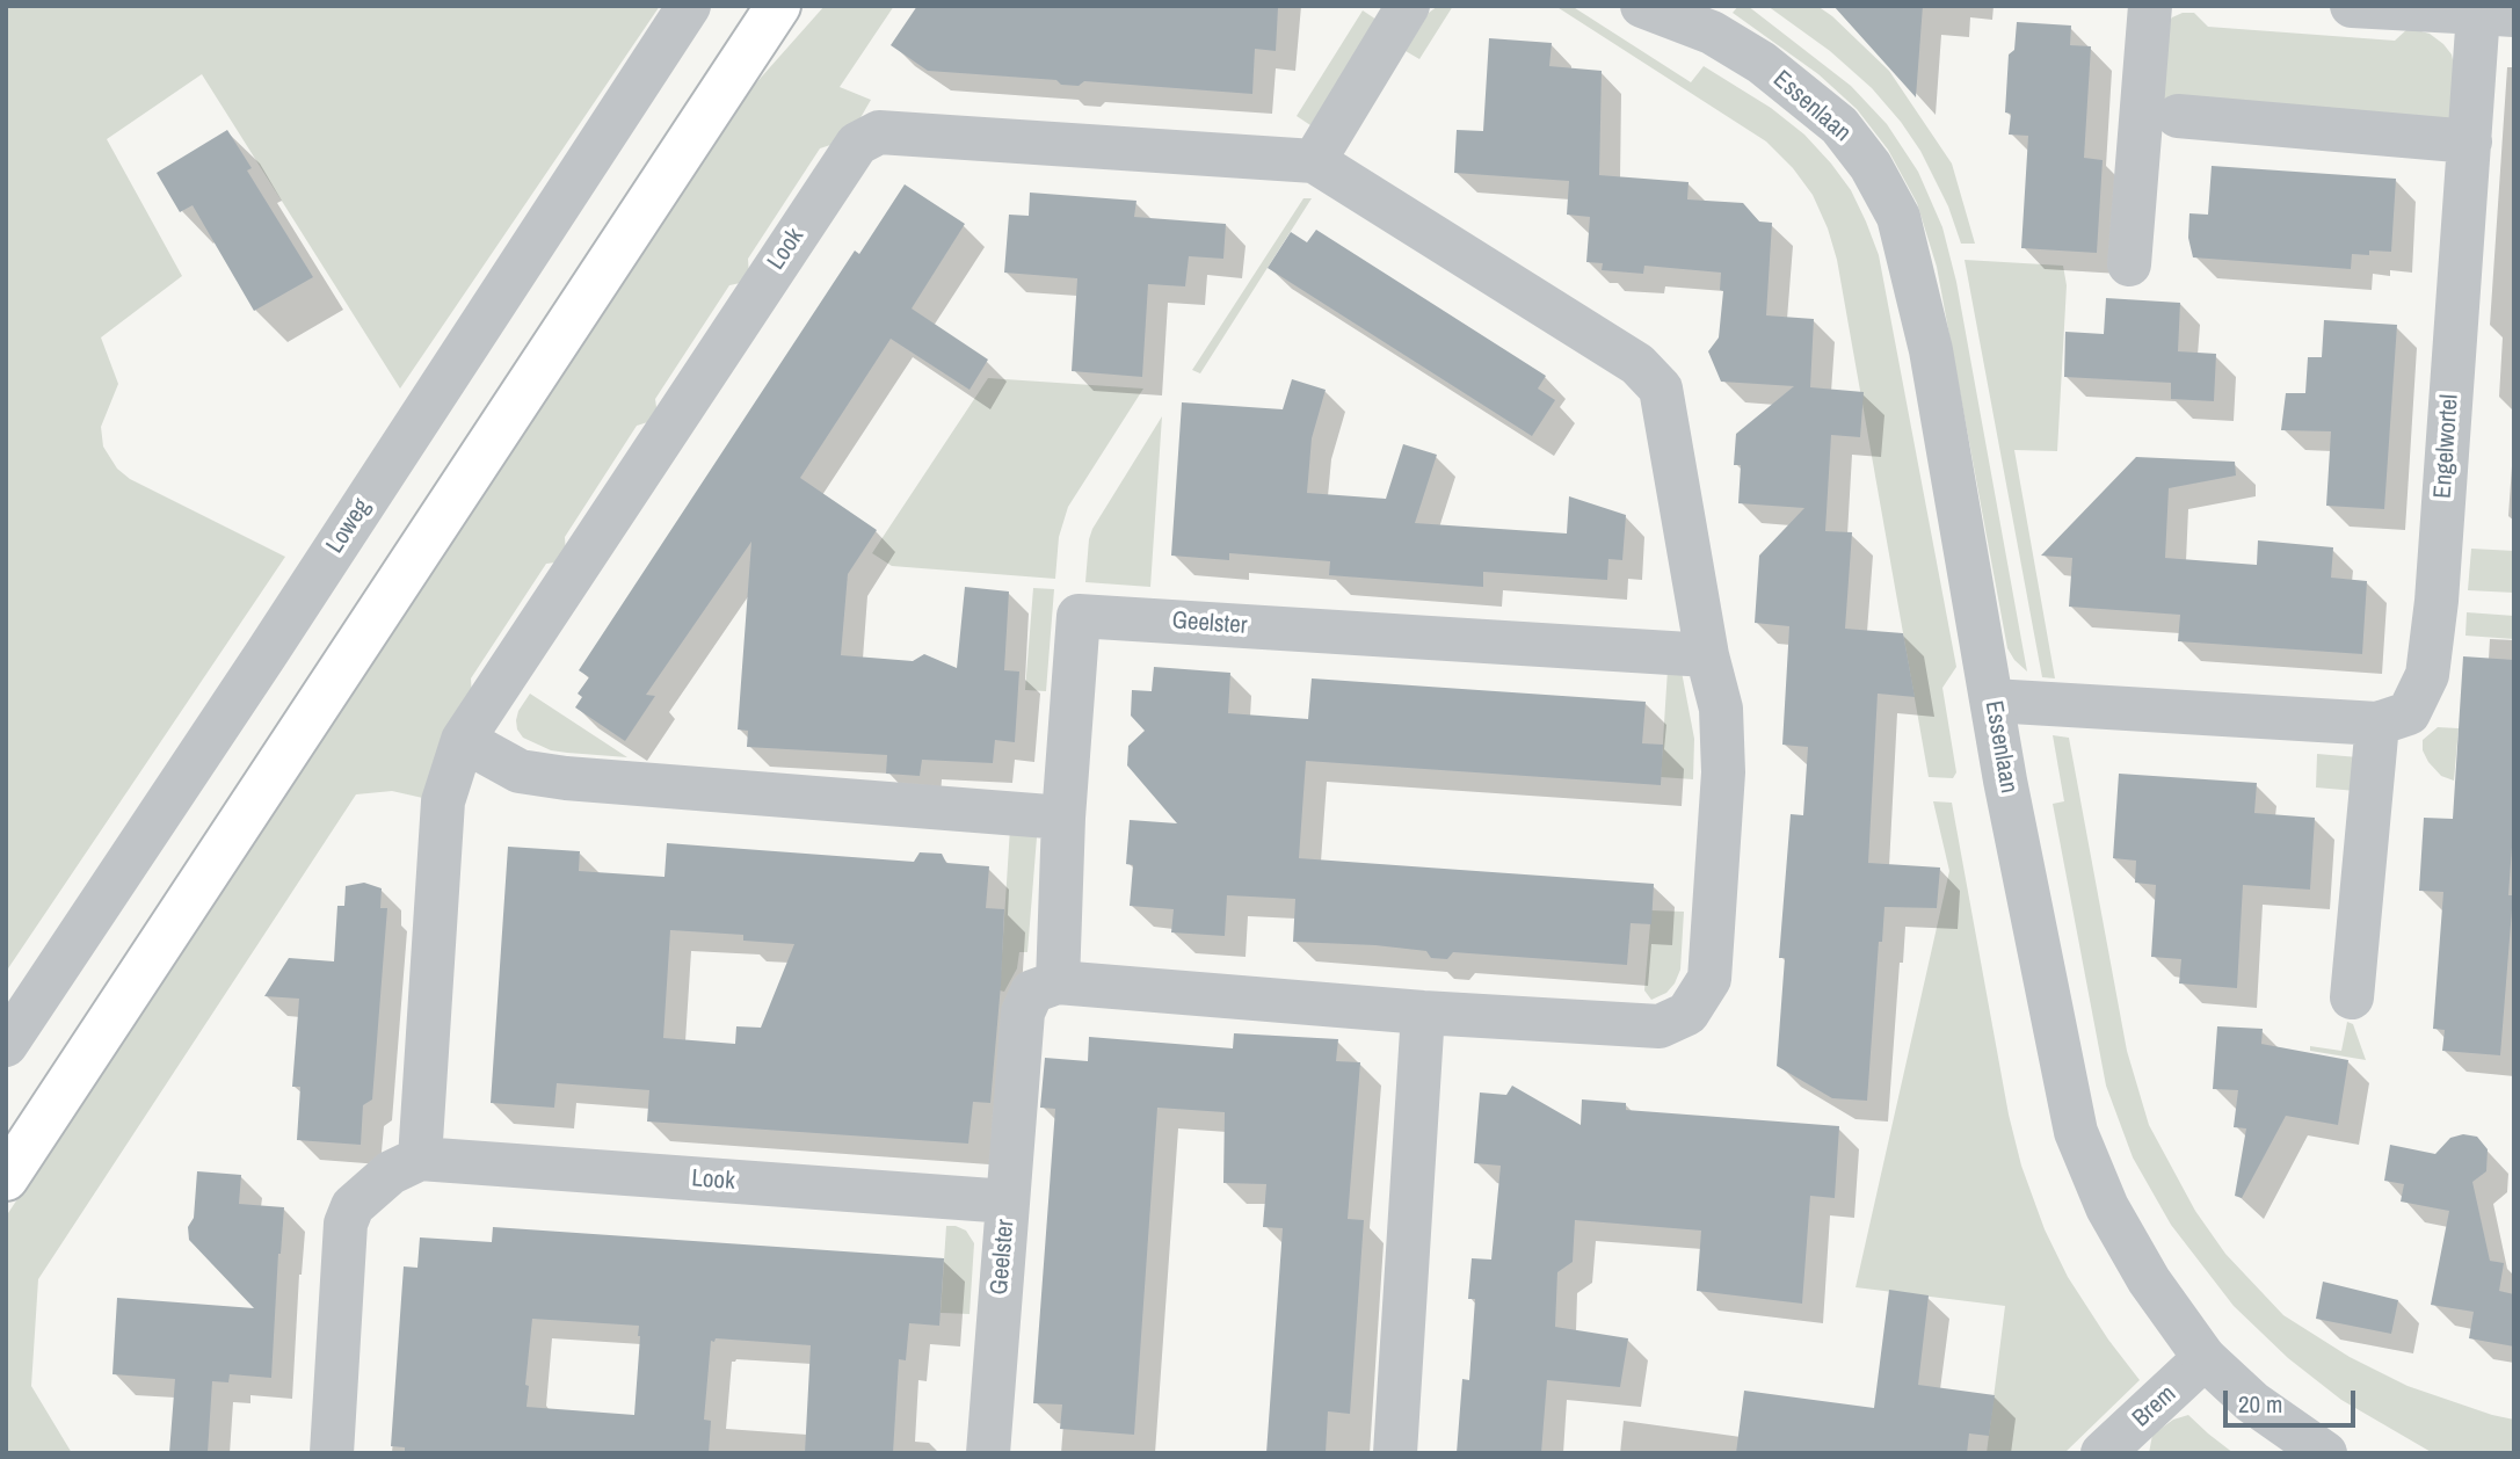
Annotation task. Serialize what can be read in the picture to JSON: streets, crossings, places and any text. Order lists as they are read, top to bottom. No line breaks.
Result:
{"streets":{"street":["Essenlaan","Look","Engelwortel","Loweg","Geelster","Brem"]},"crossings":[["Essenlaan","Engelwortel"],["Essenlaan","Brem"],["Look","Geelster"]],"scale_bar":"20 m"}
